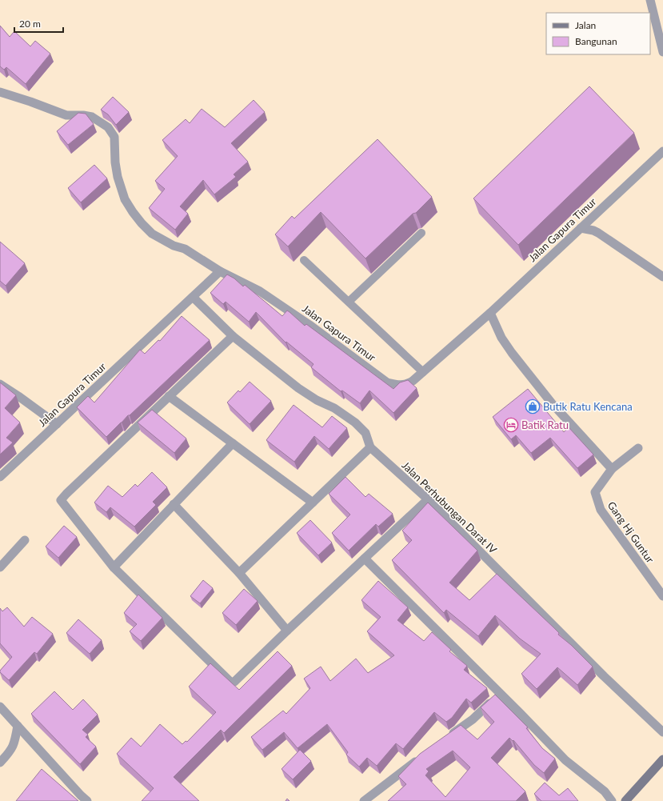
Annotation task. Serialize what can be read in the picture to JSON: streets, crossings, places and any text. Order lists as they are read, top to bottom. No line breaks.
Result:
{"streets":{"street":["Jalan Gapura Timur","Jalan Perhubungan Darat IV","Gang Hj Guntur"]},"places":{"shop":["Butik Ratu Kencana"],"hotel":["Batik Ratu"]},"legend":["Jalan","Bangunan"],"scale_bar":"20 m"}
